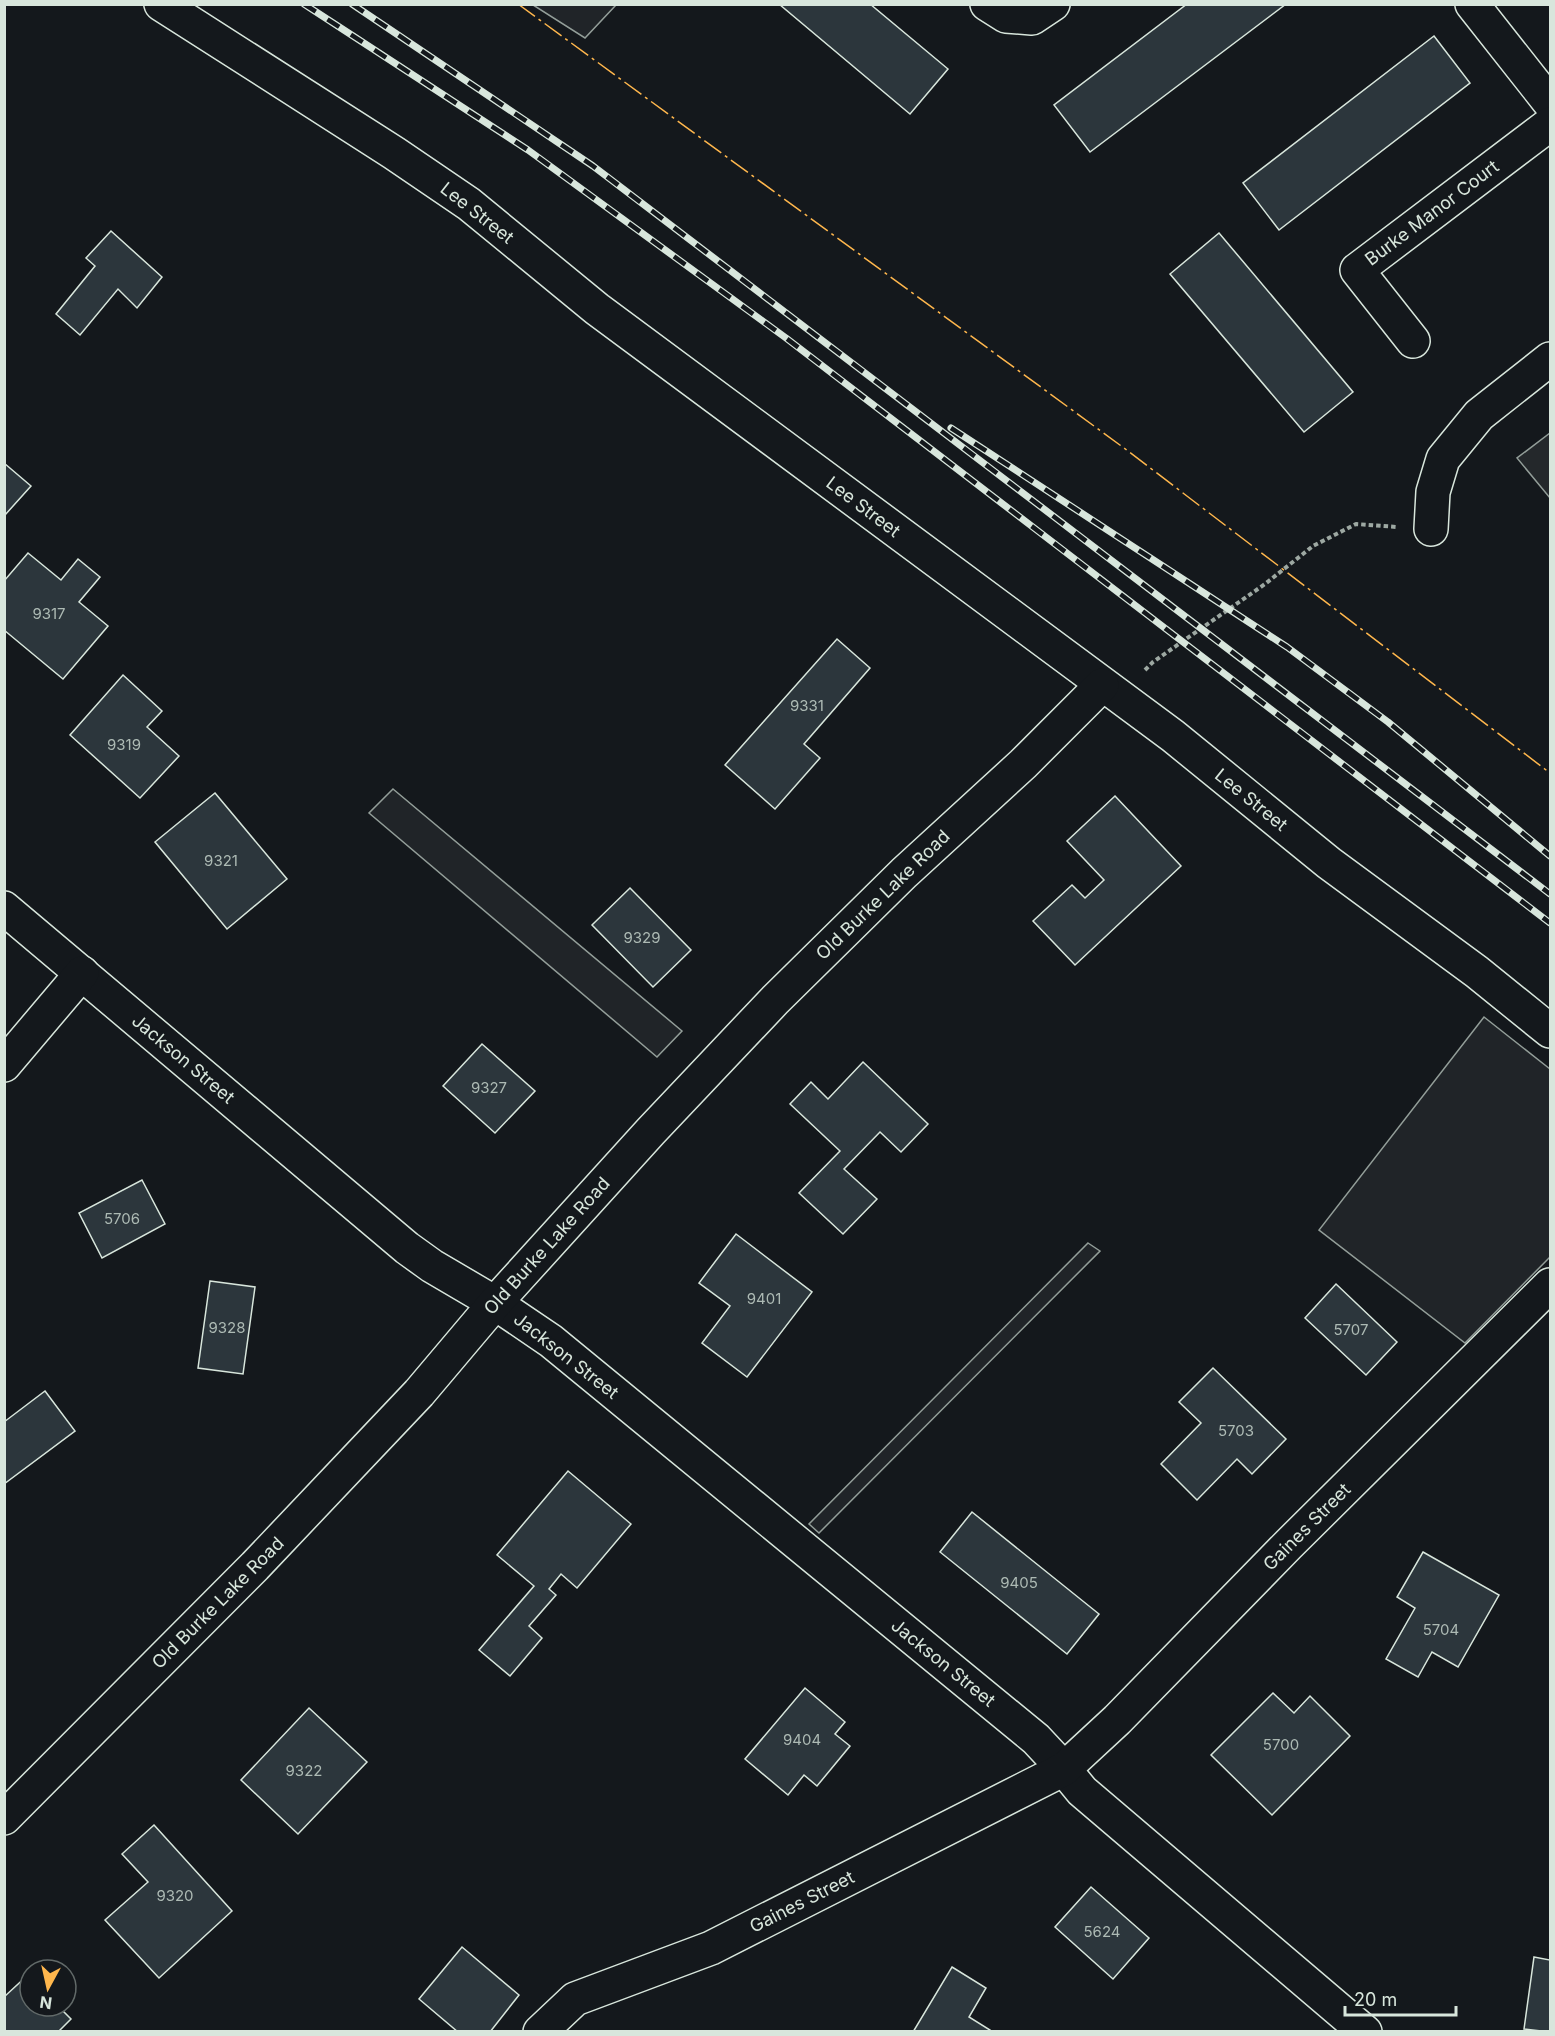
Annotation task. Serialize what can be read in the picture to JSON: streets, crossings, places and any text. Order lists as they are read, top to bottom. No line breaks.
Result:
{"streets":{"street":["Lee Street","Burke Manor Court","Old Burke Lake Road","Jackson Street","Gaines Street"]},"crossings":[["Lee Street","Old Burke Lake Road"],["Old Burke Lake Road","Jackson Street"],["Jackson Street","Gaines Street"]],"house_numbers":["9317","9331","9319","9321","9329","9327","5706","9401","9328","5707","5703","9405","5704","9404","5700","9322","9320","5624"],"scale_bar":"20 m","north":"bottom"}
